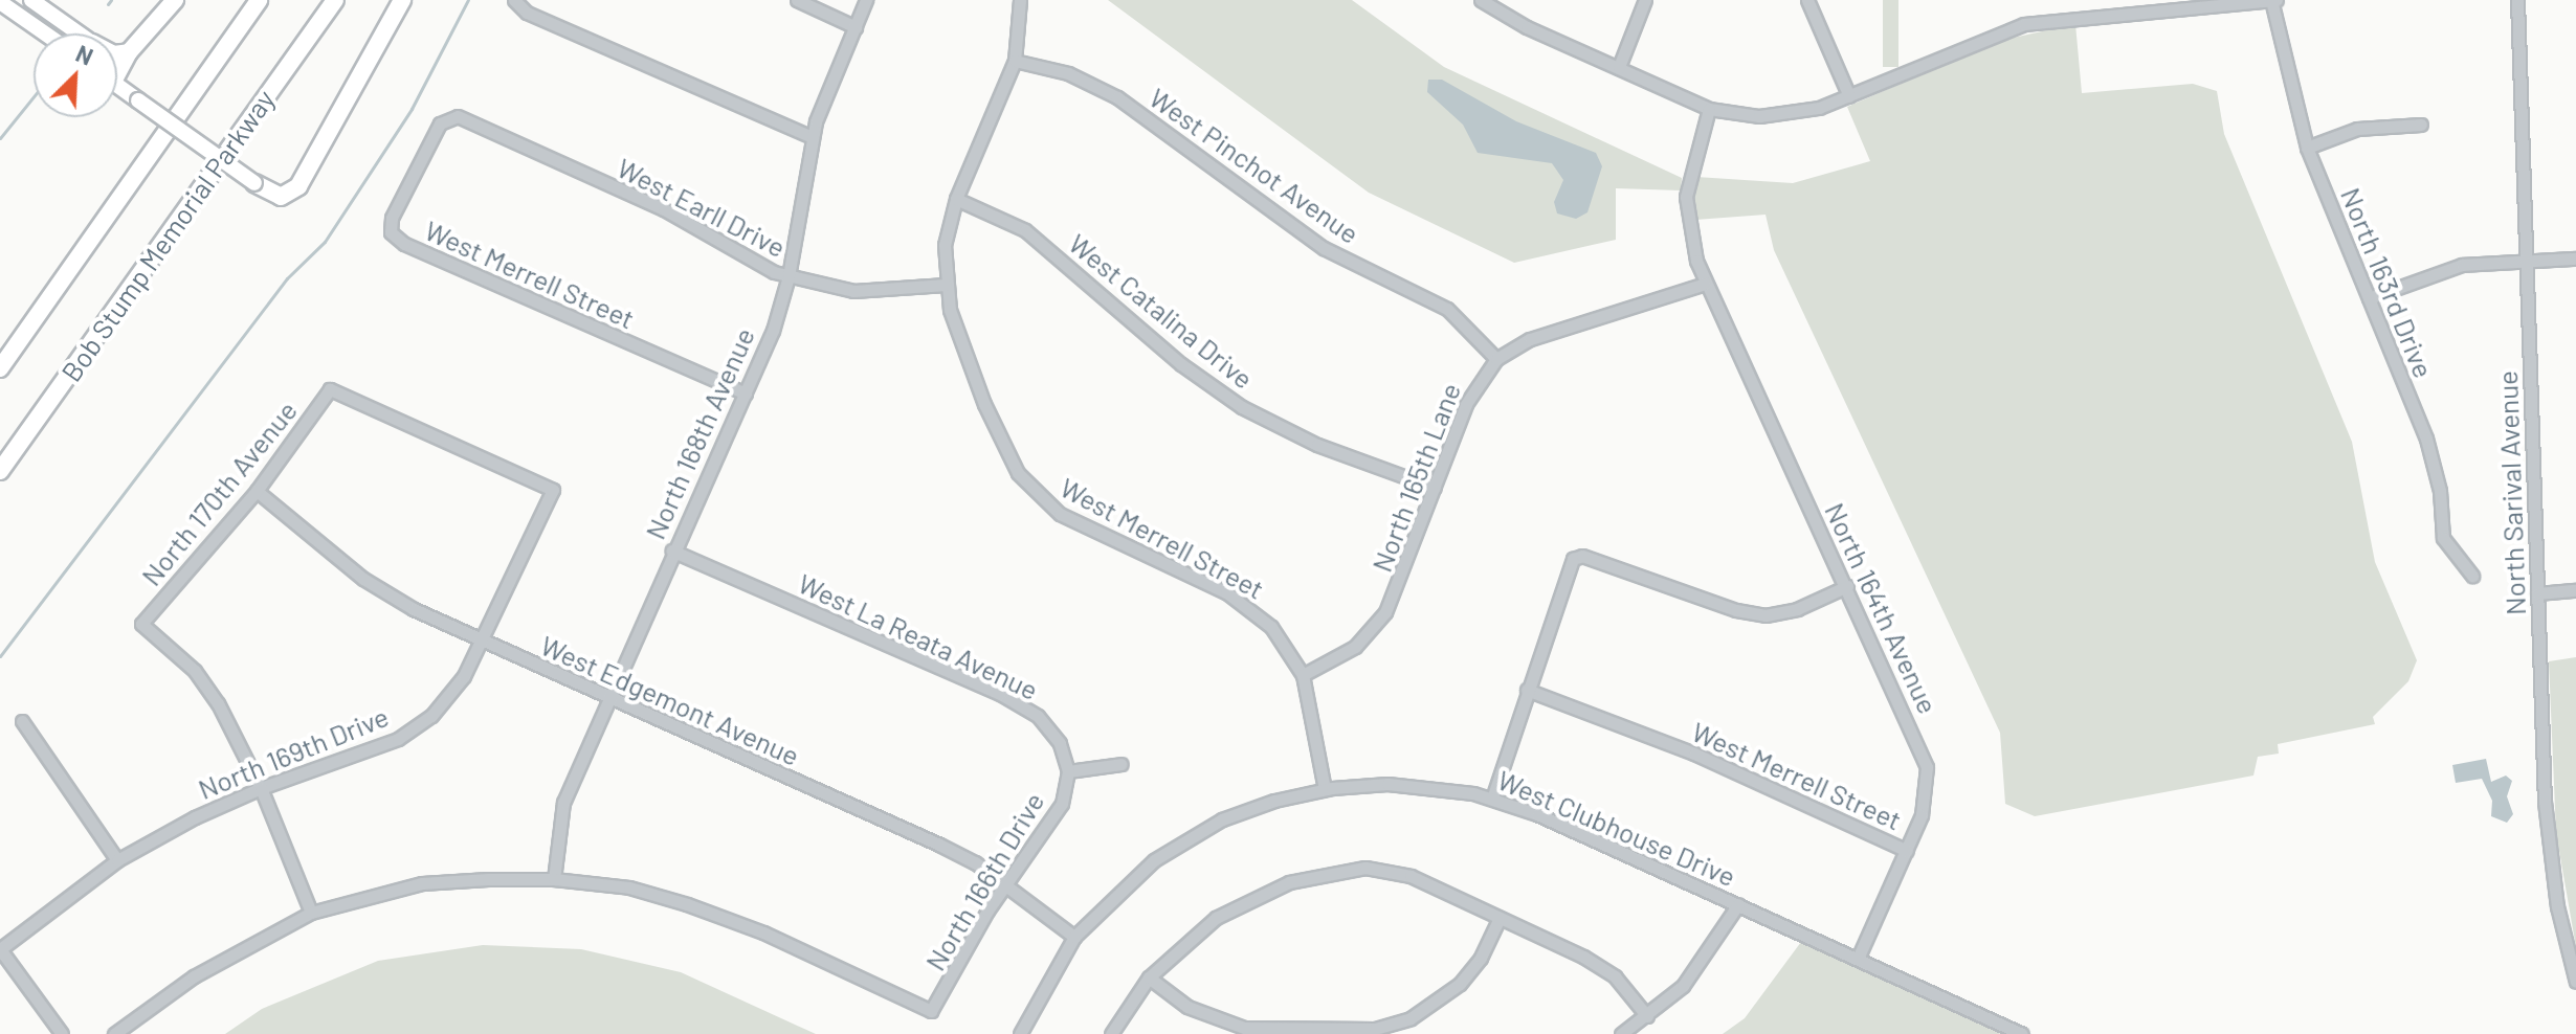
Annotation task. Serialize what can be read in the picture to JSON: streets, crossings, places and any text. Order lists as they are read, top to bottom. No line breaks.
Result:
{"streets":{"highway":["Bob Stump Memorial Parkway"],"street":["West Pinchot Avenue","West Earll Drive","West Merrell Street","North 163rd Drive","West Catalina Drive","North 168th Avenue","North 165th Lane","North 170th Avenue","North Sarival Avenue","North 164th Avenue","West La Reata Avenue","West Edgemont Avenue","North 169th Drive","West Clubhouse Drive","North 166th Drive"]},"crossings":[["West Pinchot Avenue","West Merrell Street"],["West Pinchot Avenue","North 165th Lane"],["West Earll Drive","West Merrell Street"],["West Earll Drive","North 168th Avenue"],["West Merrell Street","West Catalina Drive"],["West Merrell Street","North 168th Avenue"],["West Merrell Street","North 165th Lane"],["West Merrell Street","North 164th Avenue"],["West Merrell Street","West Clubhouse Drive"],["West Catalina Drive","North 165th Lane"],["North 168th Avenue","West La Reata Avenue"],["North 168th Avenue","West Edgemont Avenue"],["North 168th Avenue","North 166th Drive"],["North 165th Lane","North 164th Avenue"],["North 170th Avenue","West Edgemont Avenue"],["North 170th Avenue","North 169th Drive"],["North 164th Avenue","West Clubhouse Drive"],["West La Reata Avenue","North 166th Drive"],["West Edgemont Avenue","North 169th Drive"],["West Edgemont Avenue","West Clubhouse Drive"],["West Edgemont Avenue","North 166th Drive"]],"north":"top right"}
